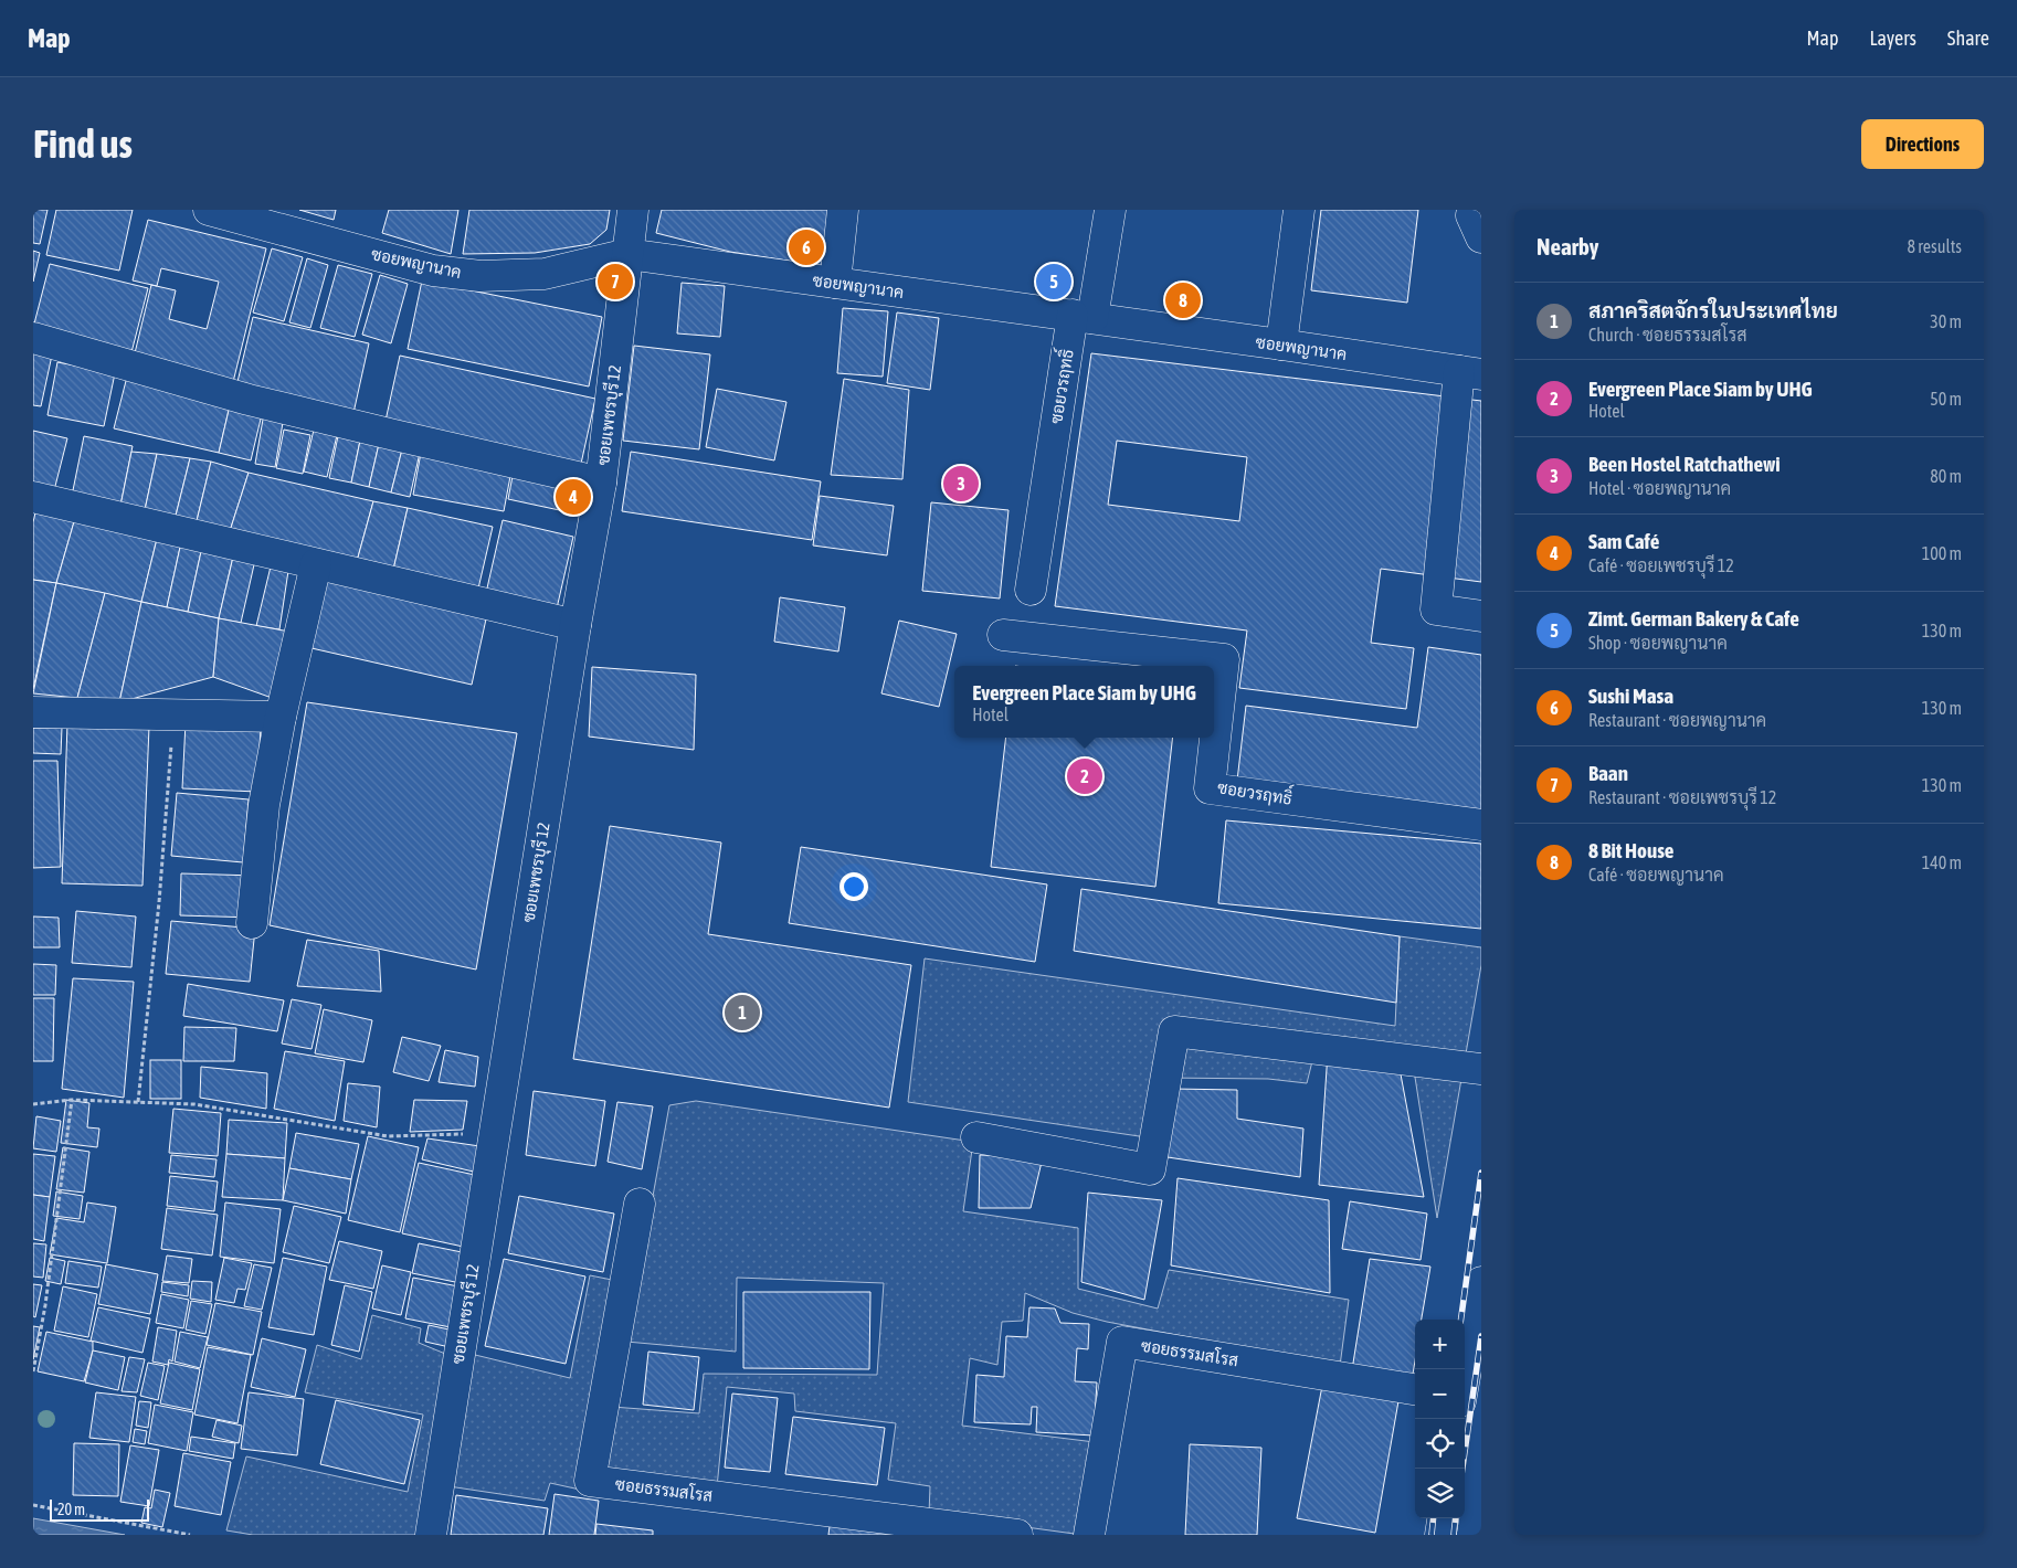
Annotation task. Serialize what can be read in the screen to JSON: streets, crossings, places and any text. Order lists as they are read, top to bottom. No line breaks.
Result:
{"streets":{"street":["ซอยพญานาค","ซอยวรฤทธิ์","ซอยเพชรบุรี 12","ซอยธรรมสโรส"]},"crossings":[["ซอยพญานาค","ซอยวรฤทธิ์"],["ซอยพญานาค","ซอยเพชรบุรี 12"]],"scale_bar":"20 m","page":{"header":"Map","nav":["Map","Layers","Share"],"buttons":"Directions","title":"Find us","heading":["Nearby","8 results"],"pins":["6","5","7","8","3","4","2","1"],"list":[{"mark":"1","name":"สภาคริสตจักรในประเทศไทย","note":"Church · ซอยธรรมสโรส","value":"30 m"},{"mark":"2","name":"Evergreen Place Siam by UHG","note":"Hotel","value":"50 m"},{"mark":"3","name":"Been Hostel Ratchathewi","note":"Hotel · ซอยพญานาค","value":"80 m"},{"mark":"4","name":"Sam Café","note":"Café · ซอยเพชรบุรี 12","value":"100 m"},{"mark":"5","name":"Zimt. German Bakery & Cafe","note":"Shop · ซอยพญานาค","value":"130 m"},{"mark":"6","name":"Sushi Masa","note":"Restaurant · ซอยพญานาค","value":"130 m"},{"mark":"7","name":"Baan","note":"Restaurant · ซอยเพชรบุรี 12","value":"130 m"},{"mark":"8","name":"8 Bit House","note":"Café · ซอยพญานาค","value":"140 m"}],"popup":["Evergreen Place Siam by UHG","Hotel"],"map_buttons":["+","−"],"scale":"20 m"}}
